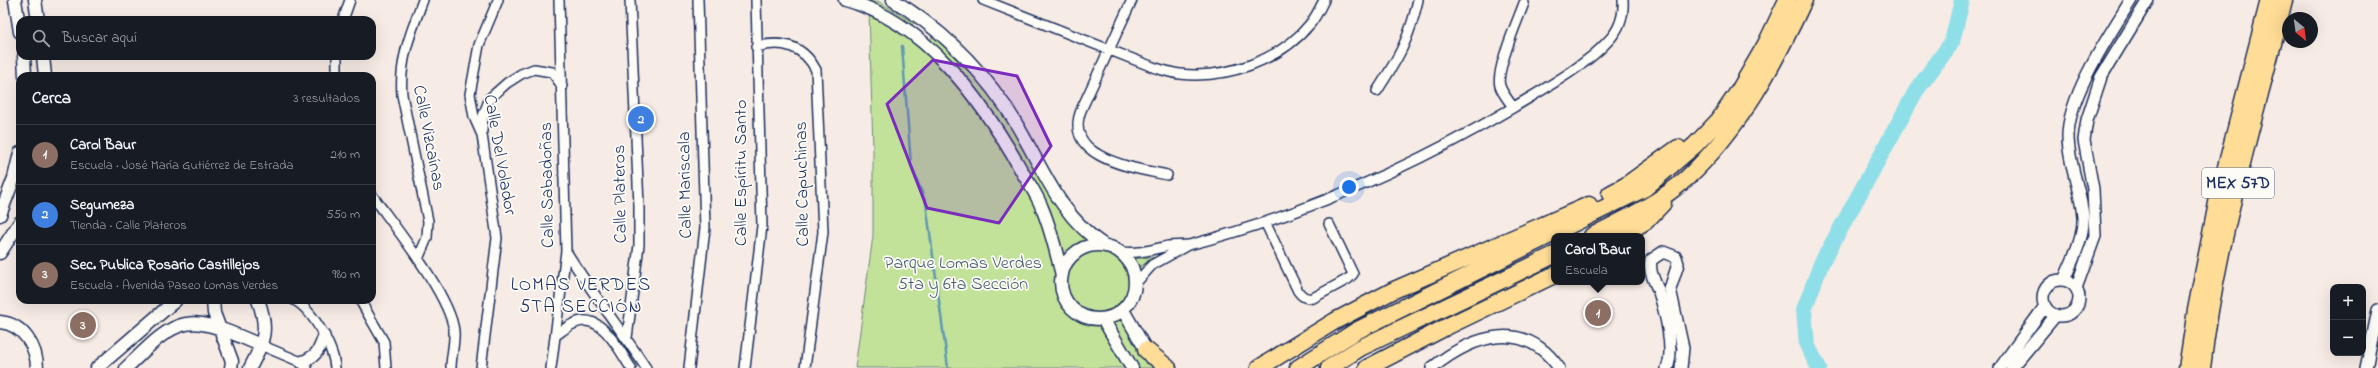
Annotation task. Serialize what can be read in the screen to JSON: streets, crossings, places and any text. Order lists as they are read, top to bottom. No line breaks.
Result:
{"streets":{"highway":["MEX 57D"],"street":["Calle Vizcaínas","Calle Del Volador","Calle Espíritu Santo","Calle Capuchinas","Calle Sabadoñas","Calle Mariscala","Calle Plateros"]},"crossings":[["Calle Espíritu Santo","Calle Capuchinas"]],"districts":["LOMAS VERDES 5TA SECCIÓN"],"parks":["Parque Lomas Verdes 5ta y 6ta Sección"],"north":"bottom right","page":{"search":"Buscar aquí","heading":["Cerca","3 resultados"],"pins":["2","1","3"],"list":[{"mark":"1","name":"Carol Baur","note":"Escuela · José María Gutiérrez de Estrada","value":"210 m"},{"mark":"2","name":"Segumeza","note":"Tienda · Calle Plateros","value":"550 m"},{"mark":"3","name":"Sec. Publica Rosario Castillejos","note":"Escuela · Avenida Paseo Lomas Verdes","value":"980 m"}],"popup":["Carol Baur","Escuela"],"map_buttons":["+","−"]}}
